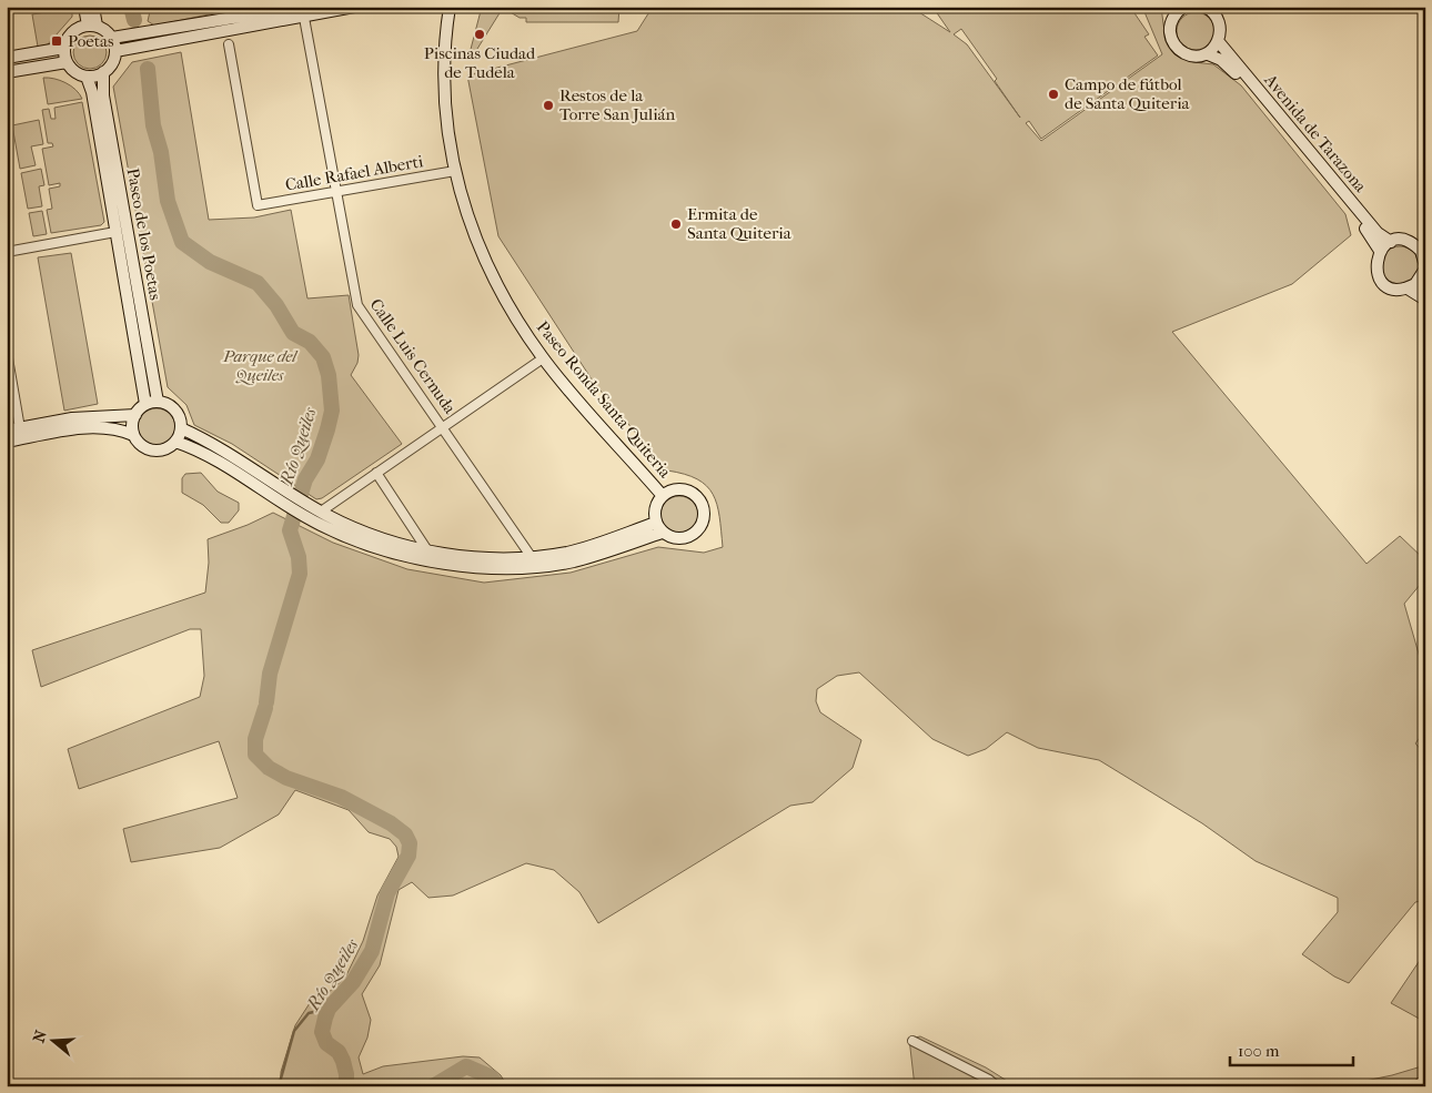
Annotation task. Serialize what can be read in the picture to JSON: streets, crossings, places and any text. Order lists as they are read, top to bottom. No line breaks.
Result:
{"streets":{"street":["Avenida de Tarazona","Calle Rafael Alberti","Paseo de los Poetas","Calle Luis Cernuda","Paseo Ronda Santa Quiteria"]},"crossings":[["Calle Rafael Alberti","Calle Luis Cernuda"],["Calle Rafael Alberti","Paseo Ronda Santa Quiteria"]],"water":["Río Queiles"],"parks":["Parque del Queiles"],"places":{"other":["Piscinas Ciudad de Tudela","Campo de fútbol de Santa Quiteria","Restos de la Torre San Julián","Ermita de Santa Quiteria"],"transit":["Poetas"]},"scale_bar":"100 m","north":"left"}
